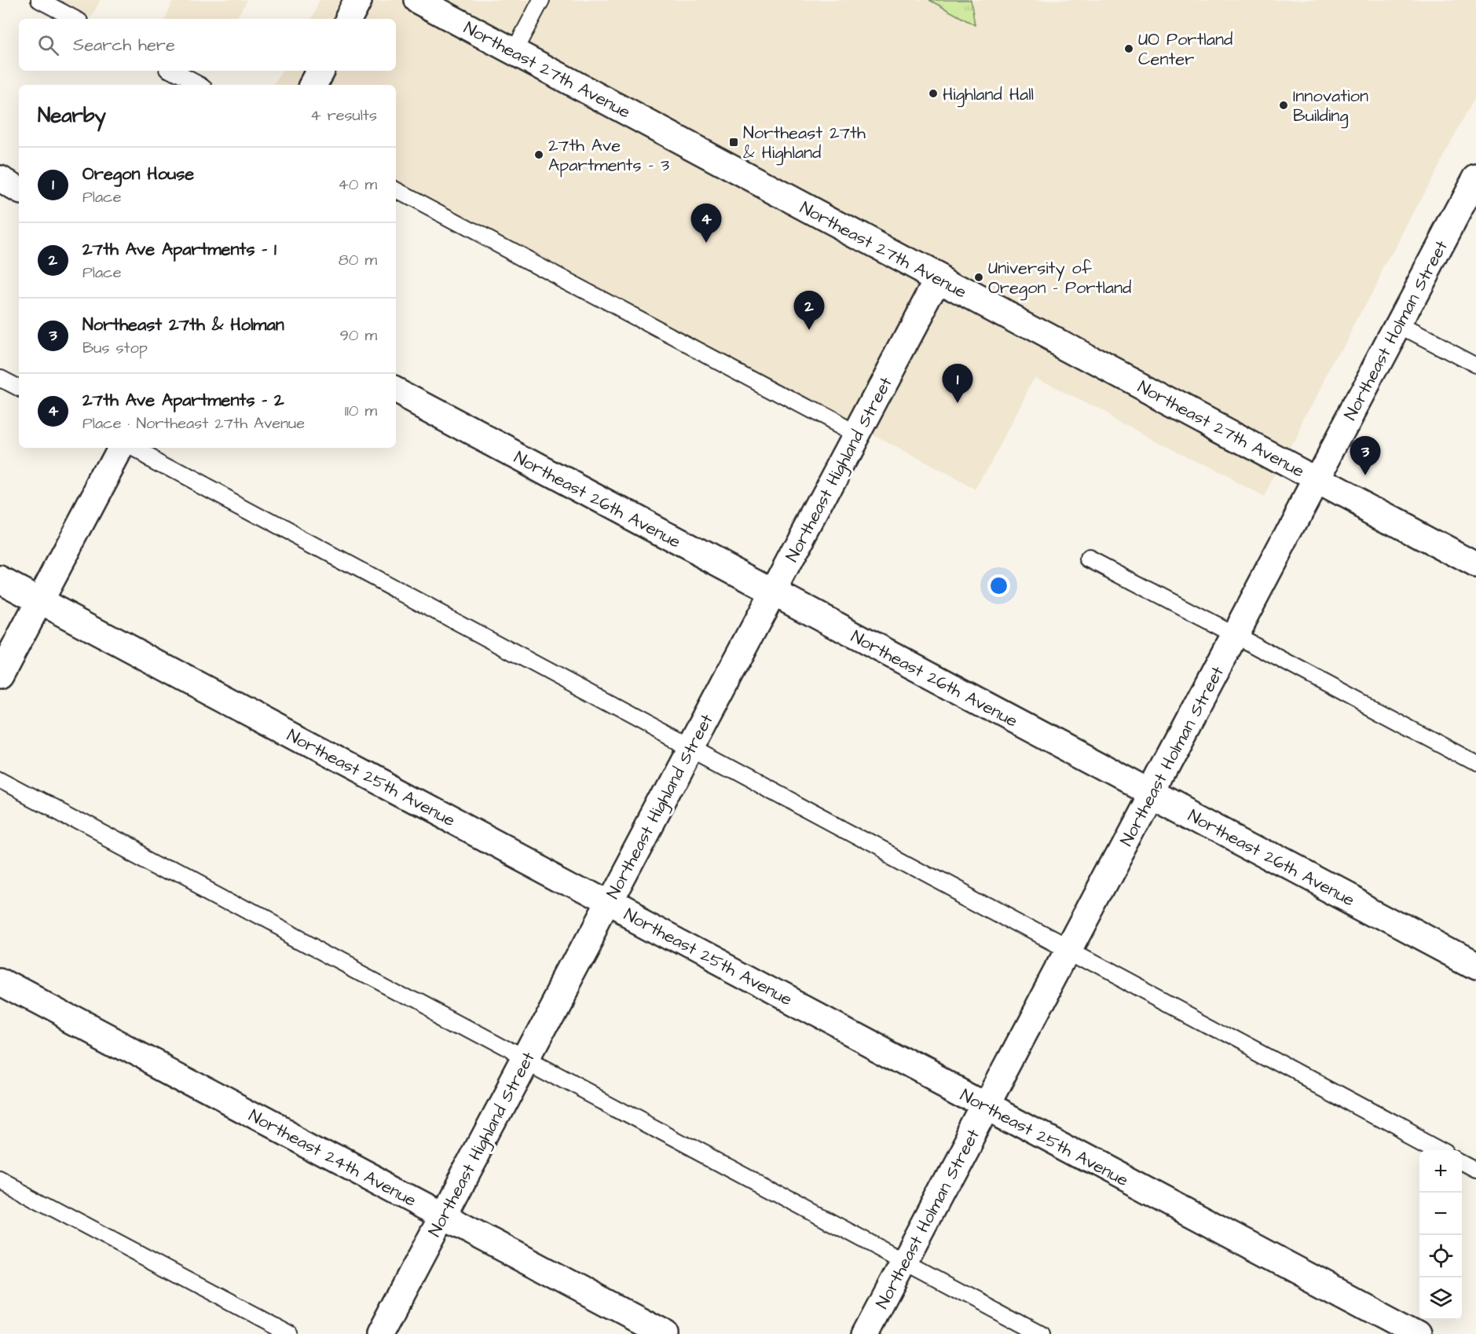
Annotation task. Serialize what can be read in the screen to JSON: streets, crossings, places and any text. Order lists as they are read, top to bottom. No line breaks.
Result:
{"streets":{"street":["Northeast 27th Avenue","Northeast Holman Street","Northeast Highland Street","Northeast 26th Avenue","Northeast 25th Avenue","Northeast 24th Avenue"]},"crossings":[["Northeast 27th Avenue","Northeast Holman Street"],["Northeast 27th Avenue","Northeast Highland Street"],["Northeast Holman Street","Northeast 26th Avenue"],["Northeast Holman Street","Northeast 25th Avenue"],["Northeast Highland Street","Northeast 26th Avenue"],["Northeast Highland Street","Northeast 25th Avenue"],["Northeast Highland Street","Northeast 24th Avenue"]],"places":{"other":["UO Portland Center","Highland Hall","Innovation Building","27th Ave Apartments - 3","University of Oregon - Portland"],"transit":["Northeast 27th & Highland"]},"page":{"search":"Search here","heading":["Nearby","4 results"],"list":[{"mark":"1","name":"Oregon House","note":"Place","value":"40 m"},{"mark":"2","name":"27th Ave Apartments - 1","note":"Place","value":"80 m"},{"mark":"3","name":"Northeast 27th & Holman","note":"Bus stop","value":"90 m"},{"mark":"4","name":"27th Ave Apartments - 2","note":"Place · Northeast 27th Avenue","value":"110 m"}],"pins":["4","2","1","3"],"map_buttons":["+","−"]}}
